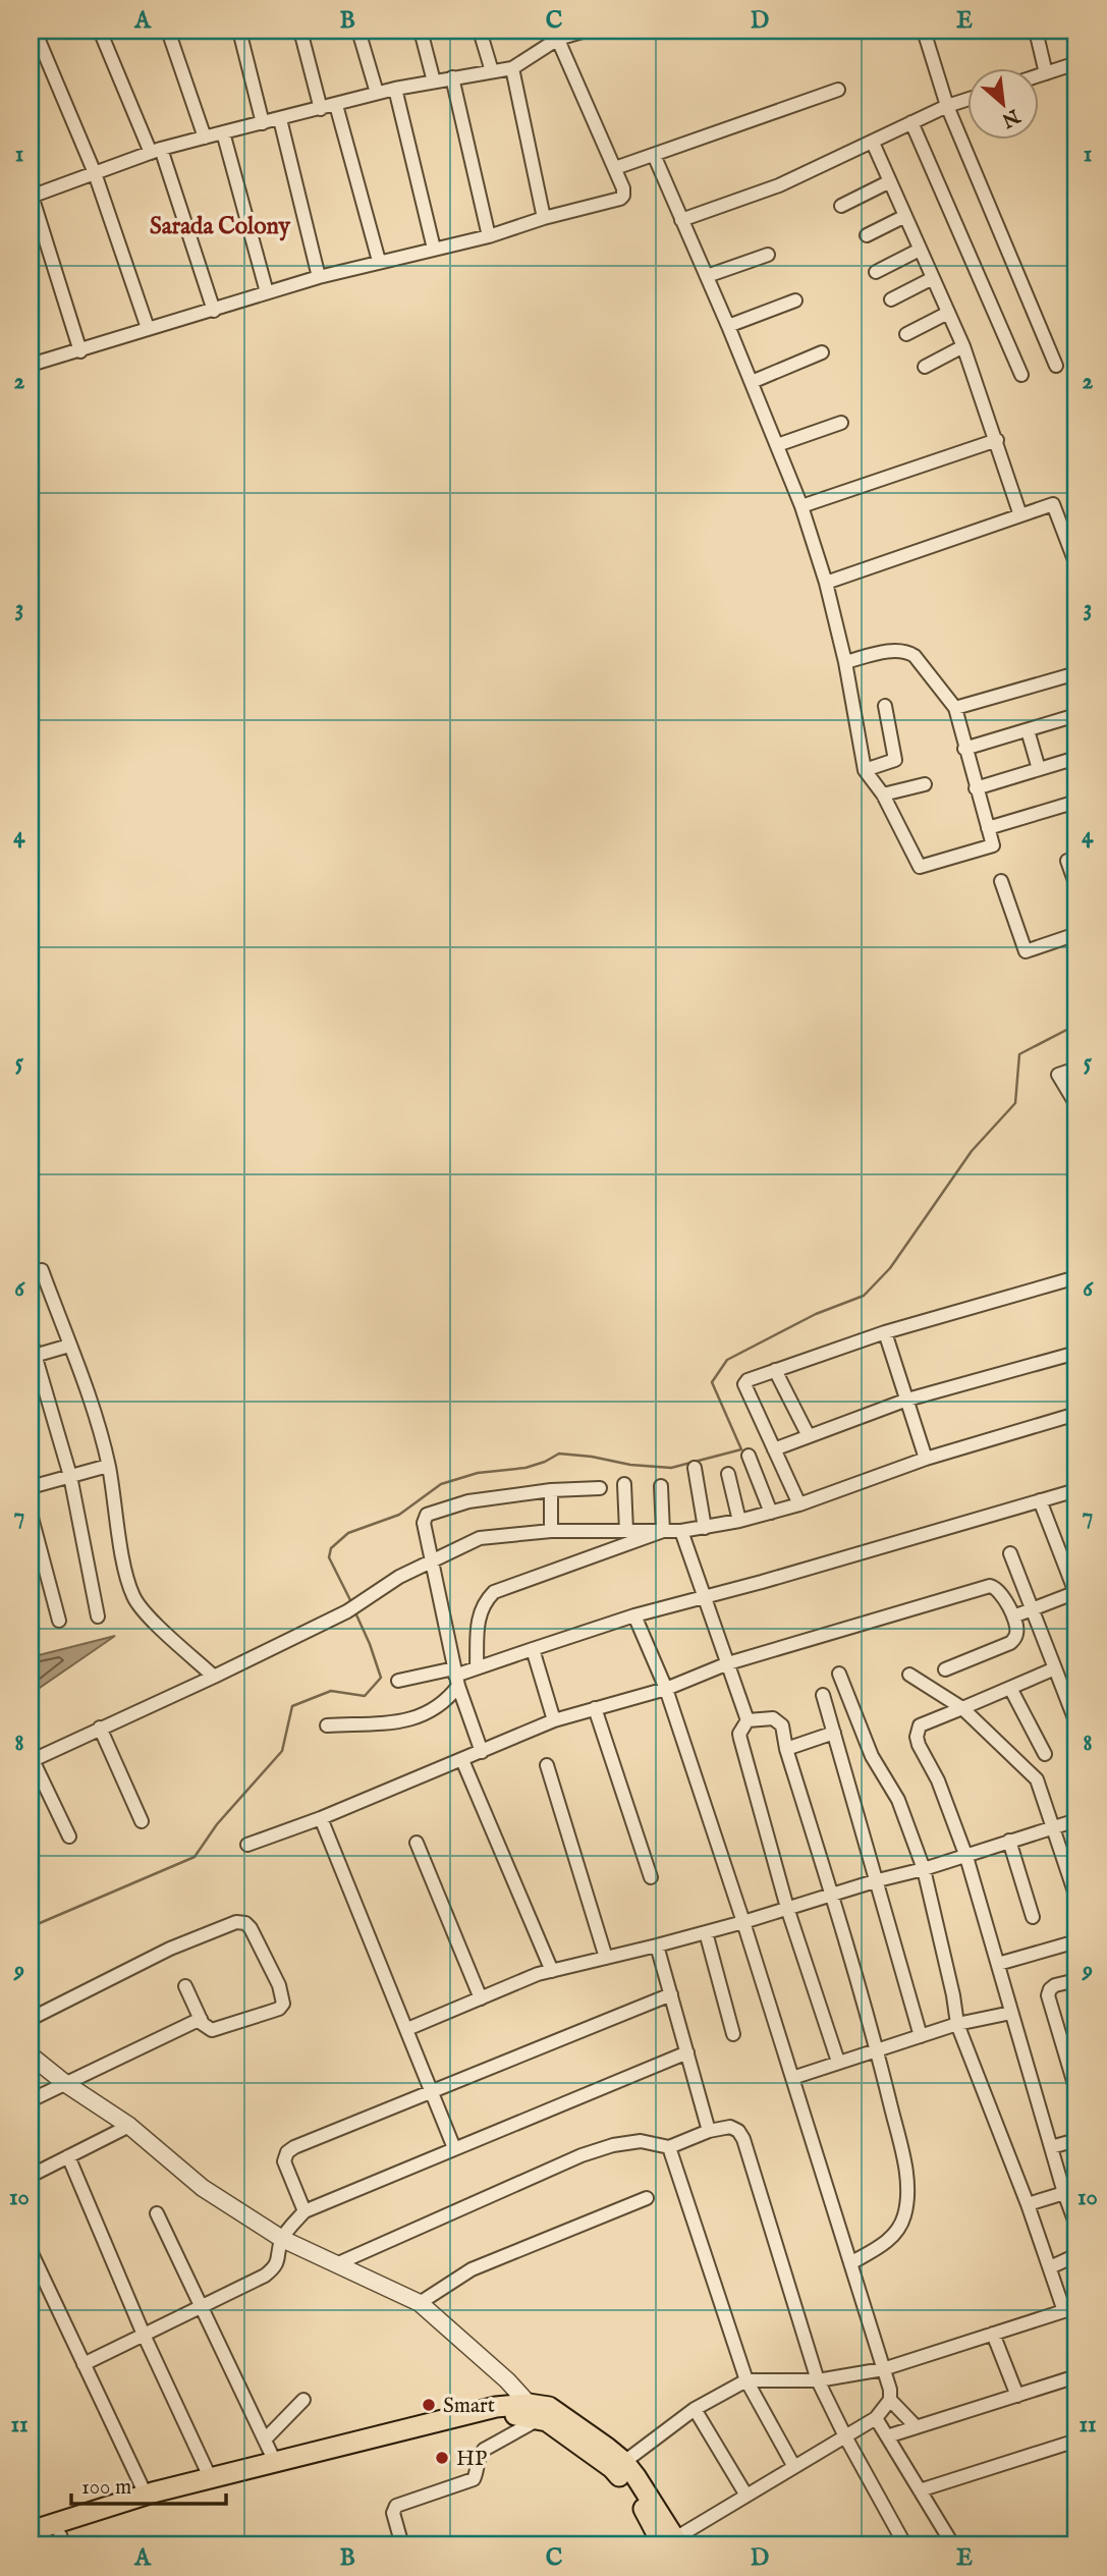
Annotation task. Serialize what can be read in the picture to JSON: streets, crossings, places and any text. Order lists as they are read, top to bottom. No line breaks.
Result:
{"districts":["Sarada Colony"],"places":["Smart","HP"],"scale_bar":"100 m","north":"bottom right","grid":{"columns":["A","B","C","D","E"],"rows":["1","2","3","4","5","6","7","8","9","10","11"]}}
